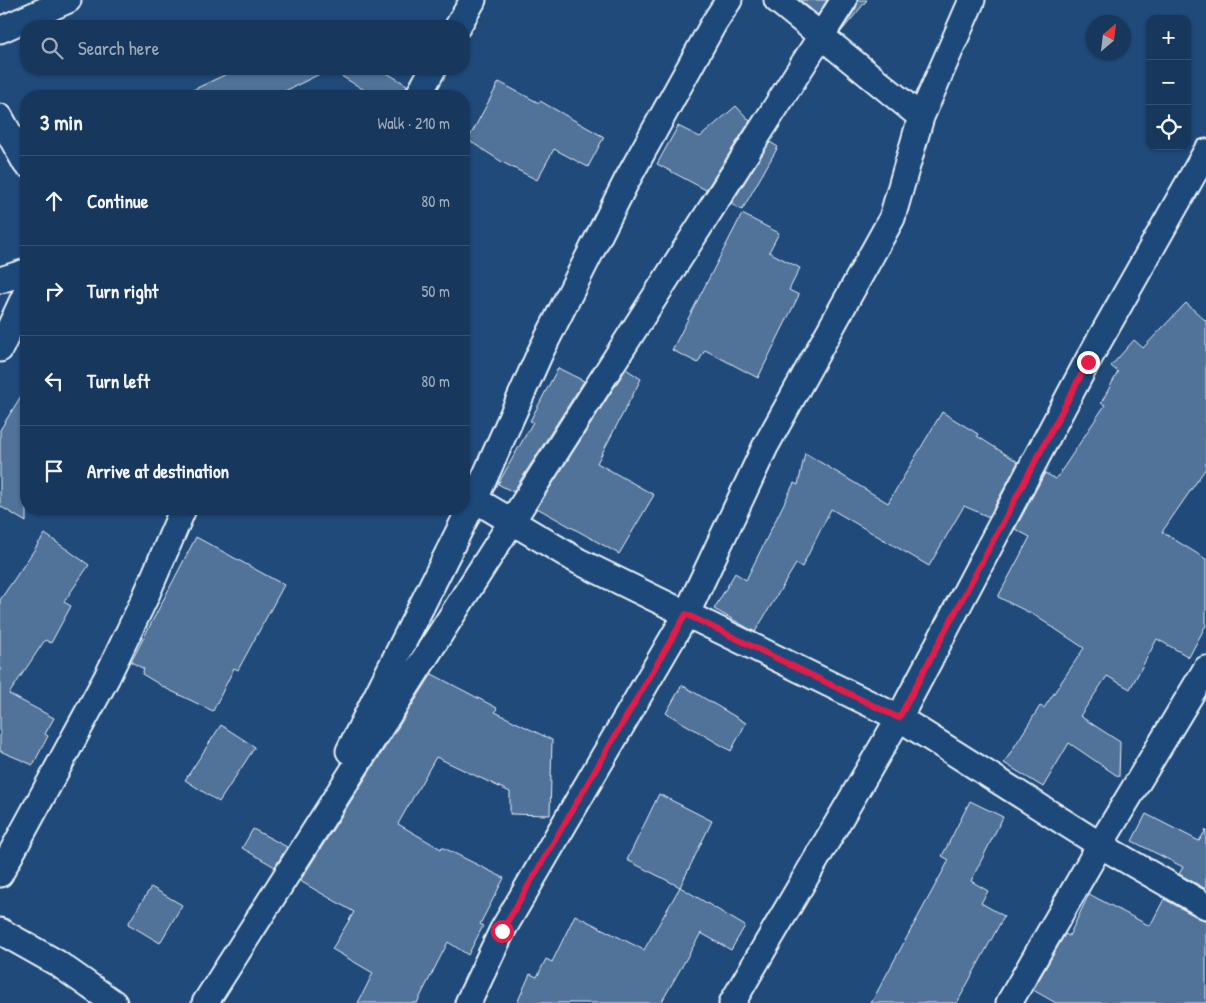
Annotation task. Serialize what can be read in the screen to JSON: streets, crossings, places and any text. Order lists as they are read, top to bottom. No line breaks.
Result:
{"north":"top right","page":{"map_buttons":["+","−"],"search":"Search here","heading":["3 min","Walk · 210 m"],"list":[["Continue","80 m"],["Turn right","50 m"],["Turn left","80 m"],"Arrive at destination"]}}
